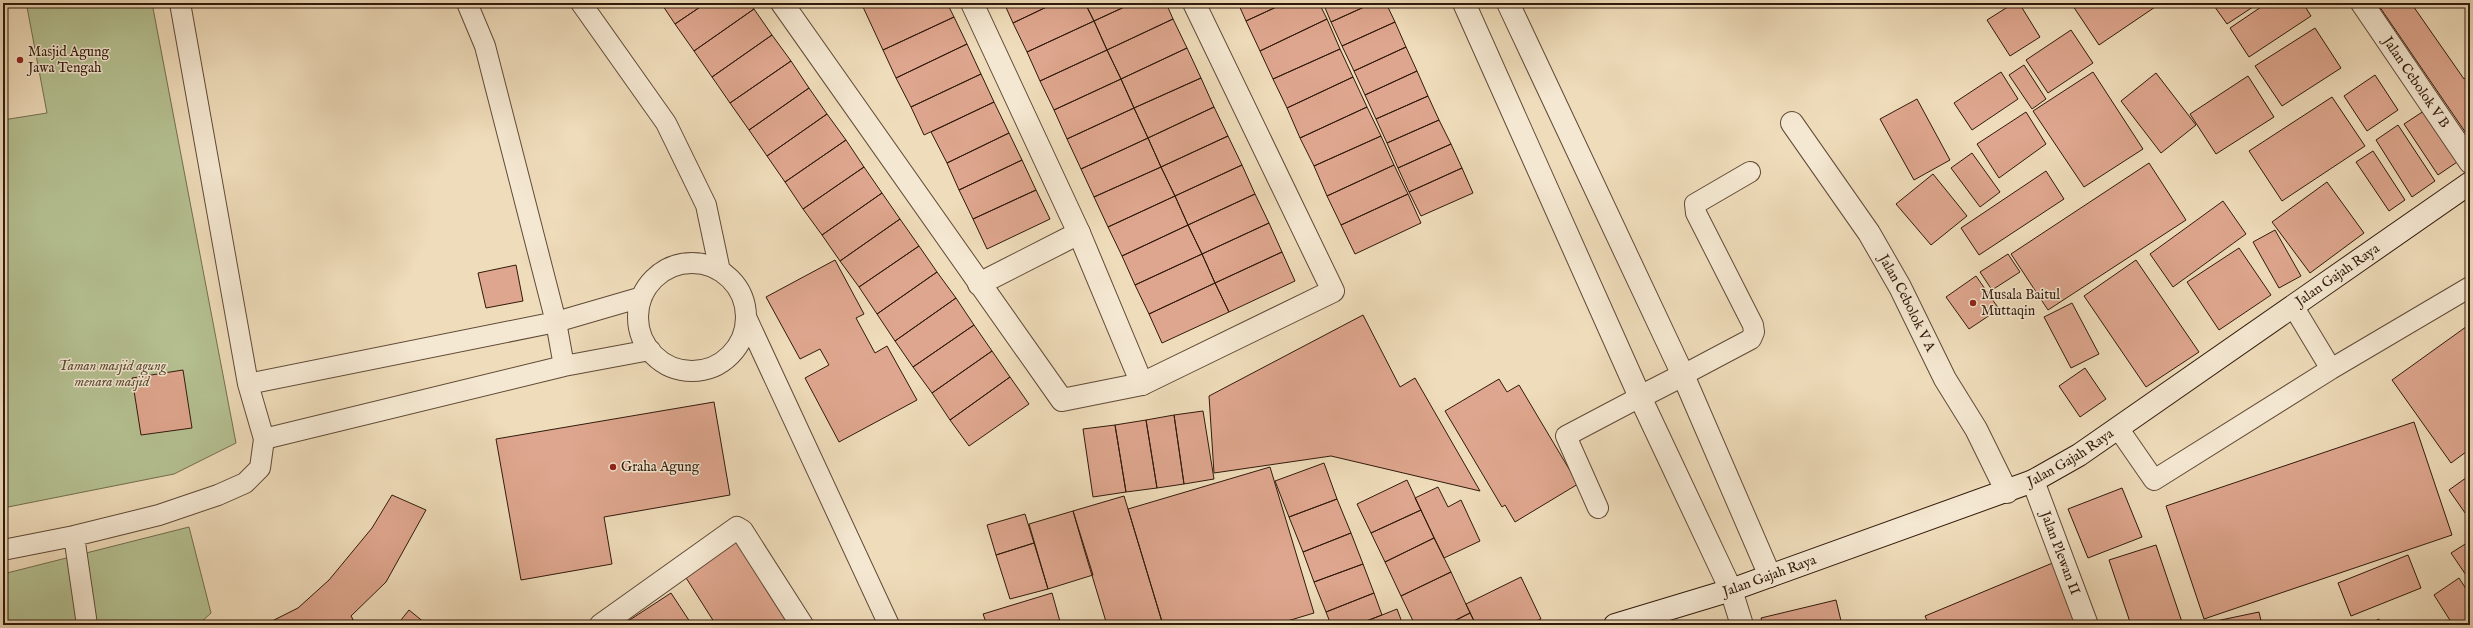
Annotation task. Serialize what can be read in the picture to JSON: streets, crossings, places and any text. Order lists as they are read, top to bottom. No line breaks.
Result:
{"streets":{"street":["Jalan Cebolok V B","Jalan Gajah Raya","Jalan Cebolok V A","Jalan Plewan II"]},"crossings":[["Jalan Gajah Raya","Jalan Cebolok V A"],["Jalan Gajah Raya","Jalan Plewan II"]],"parks":["Taman masjid agung menara masjid"],"places":["Masjid Agung Jawa Tengah","Musala Baitul Muttaqin","Graha Agung"]}
